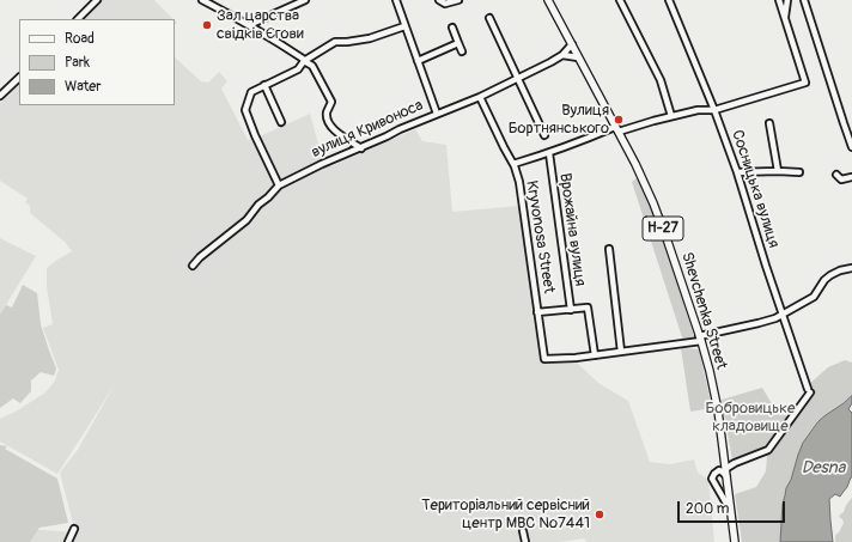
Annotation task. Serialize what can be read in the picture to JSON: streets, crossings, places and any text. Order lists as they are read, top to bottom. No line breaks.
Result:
{"streets":{"main road":["Н-27","Shevchenka Street"],"street":["вулиця Кривоноса","Сосницька вулиця","Врожайна вулиця","Kryvonosa Street"]},"crossings":[["вулиця Кривоноса","Kryvonosa Street"],["вулиця Кривоноса","Shevchenka Street"],["Сосницька вулиця","Shevchenka Street"]],"water":["Desna"],"parks":["Бобровицьке кладовище"],"places":["Зал царства свідків Єгови","Вулиця Бортнянського","Територіальний сервісний центр МВС №7441"],"legend":["Road","Park","Water"],"scale_bar":"200 m"}
